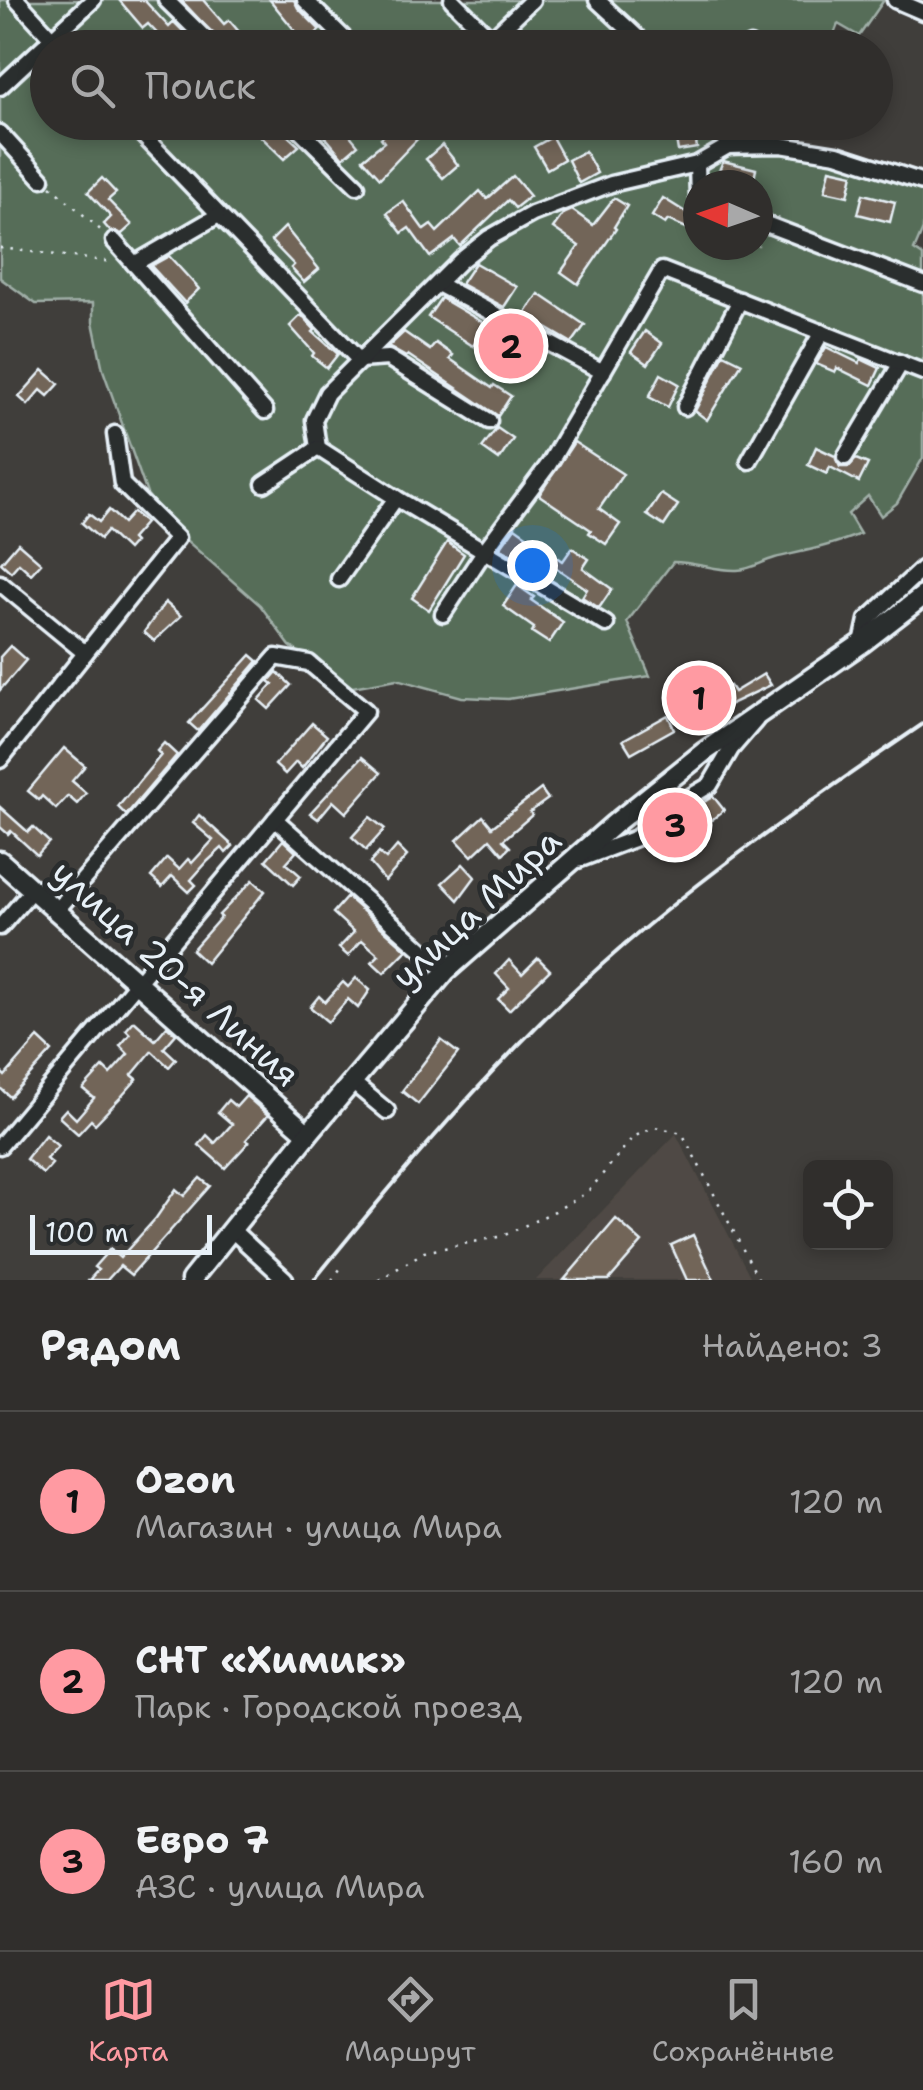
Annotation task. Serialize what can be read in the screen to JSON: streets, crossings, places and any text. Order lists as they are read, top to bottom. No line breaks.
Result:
{"streets":{"main road":["улица Мира","улица 20-я Линия"]},"crossings":[["улица Мира","улица 20-я Линия"]],"scale_bar":"100 m","north":"left","page":{"search":"Поиск","pins":["2","1","3"],"scale":"100 m","heading":["Рядом","Найдено: 3"],"list":[{"mark":"1","name":"Ozon","note":"Магазин · улица Мира","value":"120 m"},{"mark":"2","name":"СНТ «Химик»","note":"Парк · Городской проезд","value":"120 m"},{"mark":"3","name":"Евро 7","note":"АЗС · улица Мира","value":"160 m"}],"nav":["Карта","Маршрут","Сохранённые"]}}
